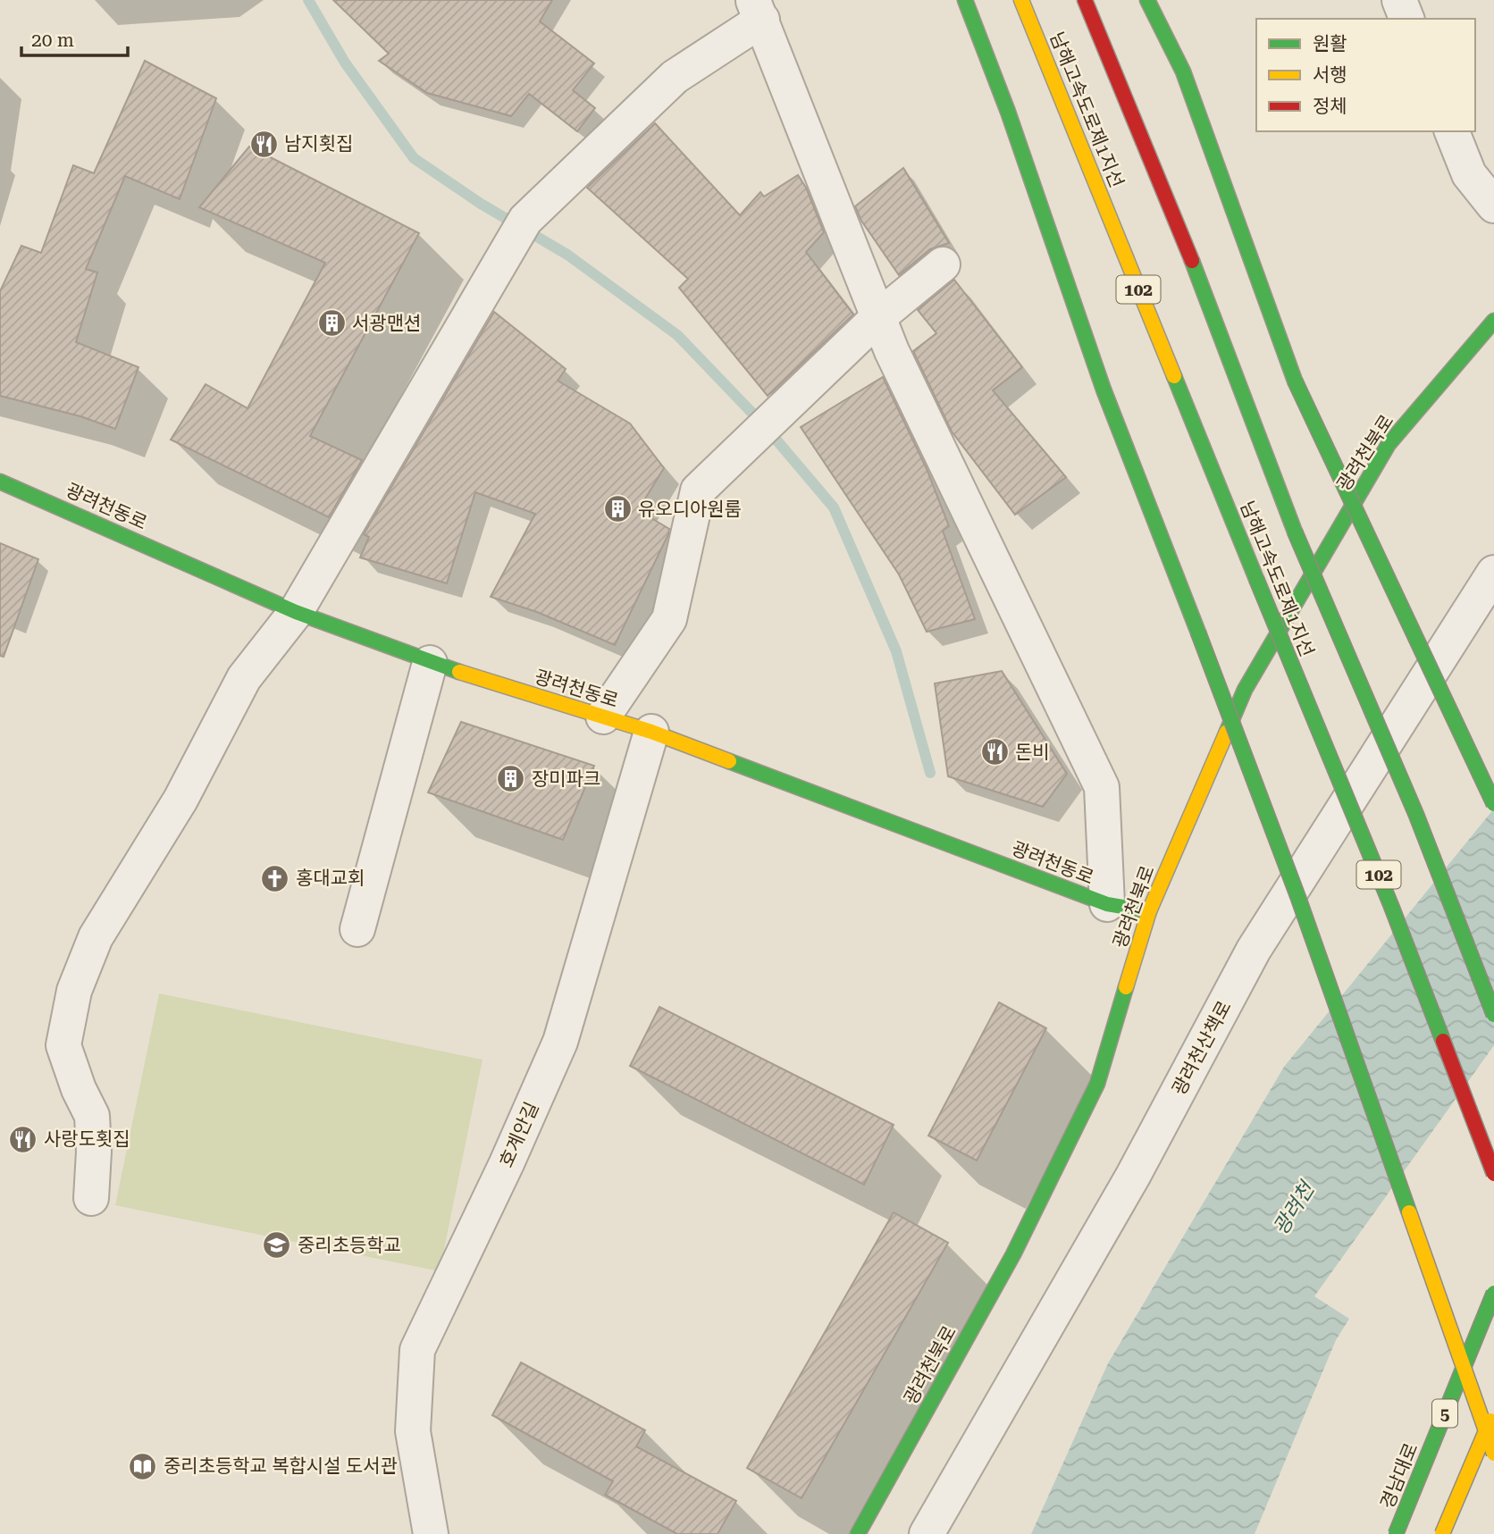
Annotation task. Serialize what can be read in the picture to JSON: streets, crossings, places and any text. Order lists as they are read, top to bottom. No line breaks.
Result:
{"streets":{"main road":["남해고속도로제1지선","102","광려천북로","광려천동로","5","경남대로"],"street":["광려천산책로","호계안길"]},"crossings":[["광려천북로","광려천동로"],["광려천동로","호계안길"]],"water":["광려천"],"places":{"restaurant":["남지횟집","돈비","사랑도횟집"],"building":["서광맨션","유오디아원룸","장미파크"],"church":["홍대교회"],"school or university":["중리초등학교"],"library":["중리초등학교 복합시설 도서관"]},"legend":["원활","서행","정체"],"scale_bar":"20 m"}
